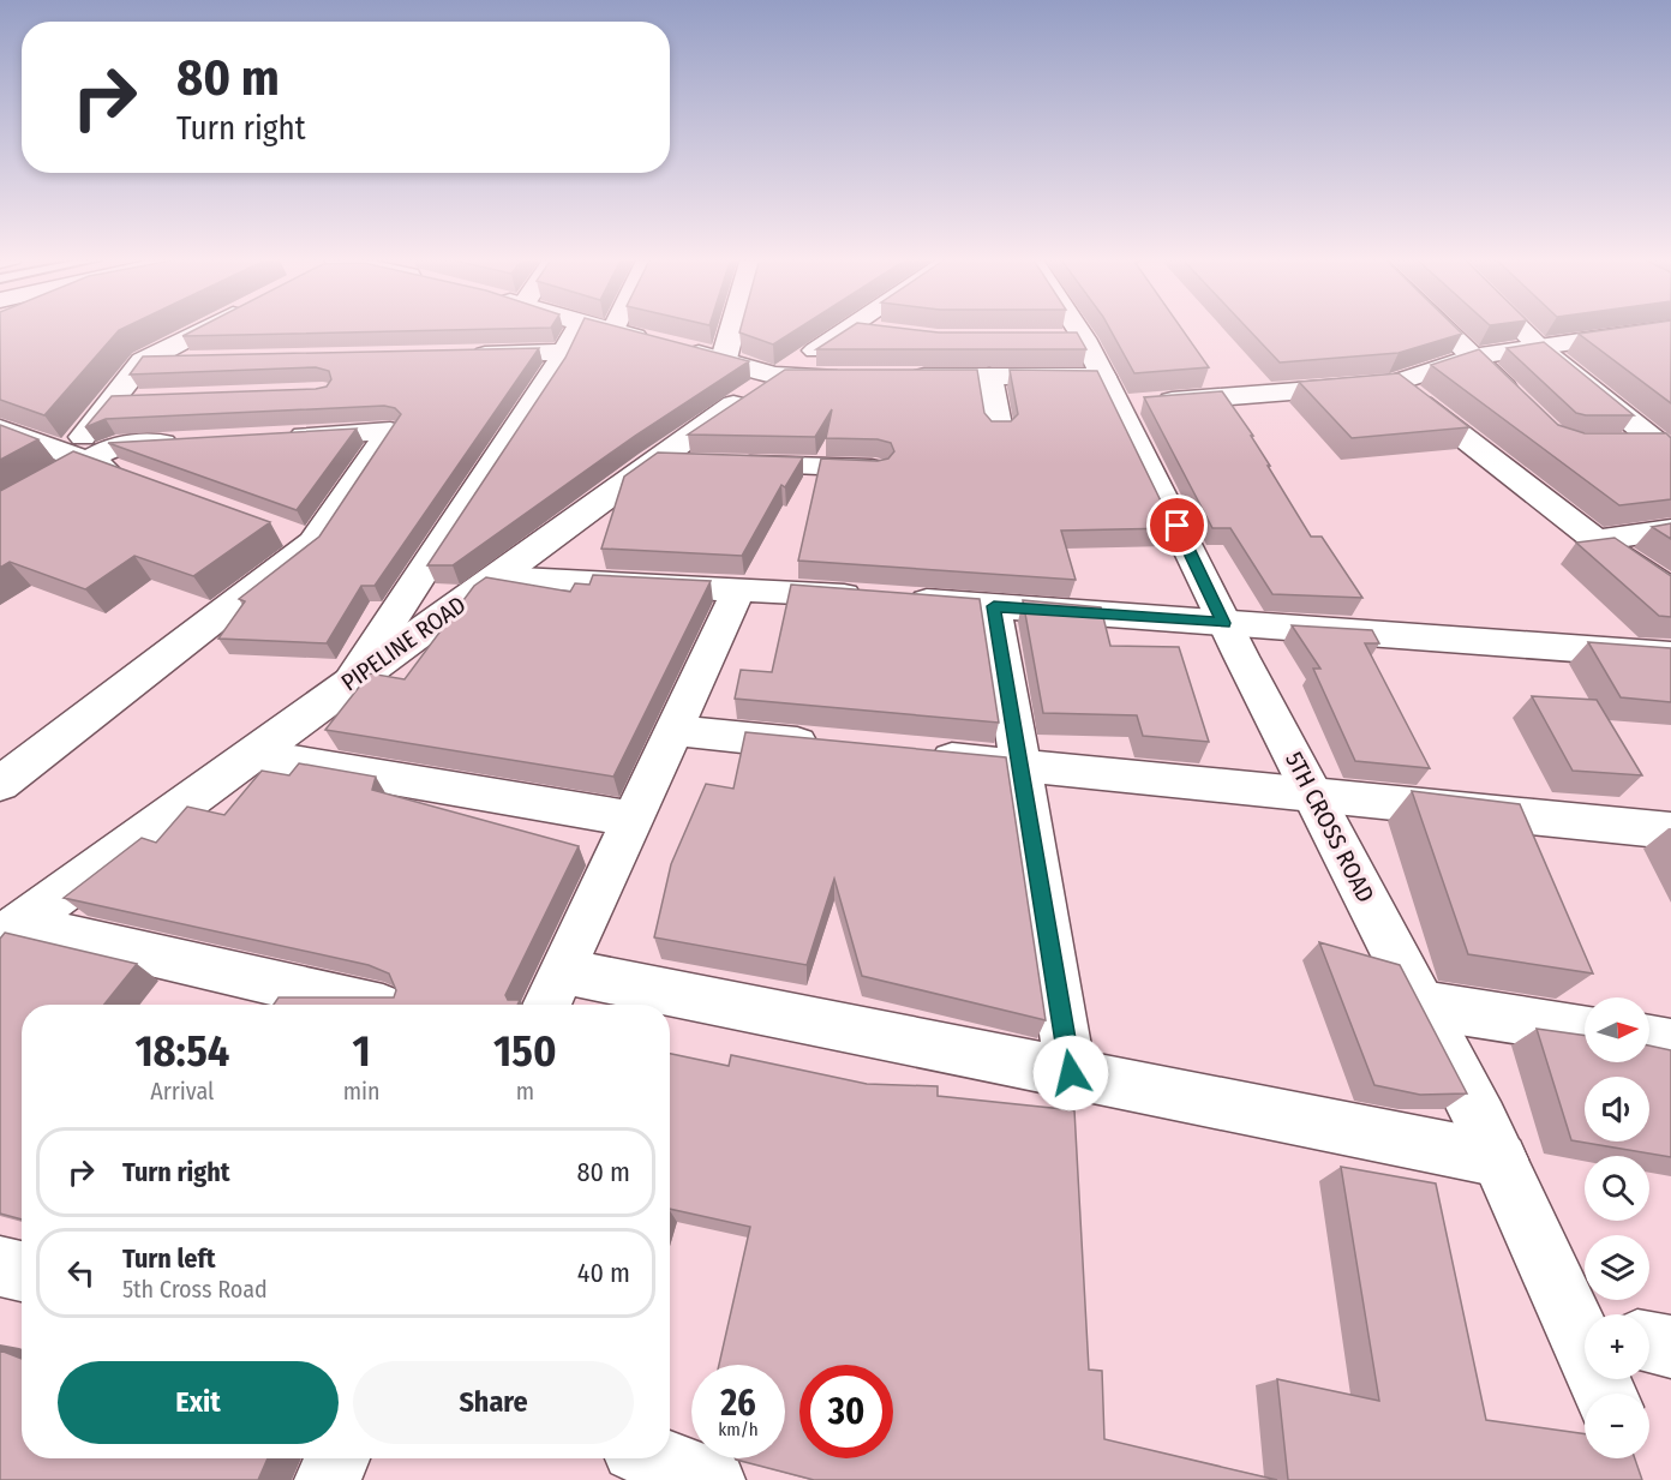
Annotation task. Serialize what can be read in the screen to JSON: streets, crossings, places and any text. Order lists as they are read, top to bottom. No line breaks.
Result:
{"streets":{"street":["PIPELINE ROAD","5TH CROSS ROAD"]},"north":"right","page":{"turn":["80 m","Turn right"],"map_buttons":["+","−"],"eta":["18:54","Arrival","1","min","150","m"],"list":[{"name":"Turn right","value":"80 m"},{"name":"Turn left","note":"5th Cross Road","value":"40 m"}],"buttons":["Exit","Share"],"speed":"26 km/h","limit":"30"}}
